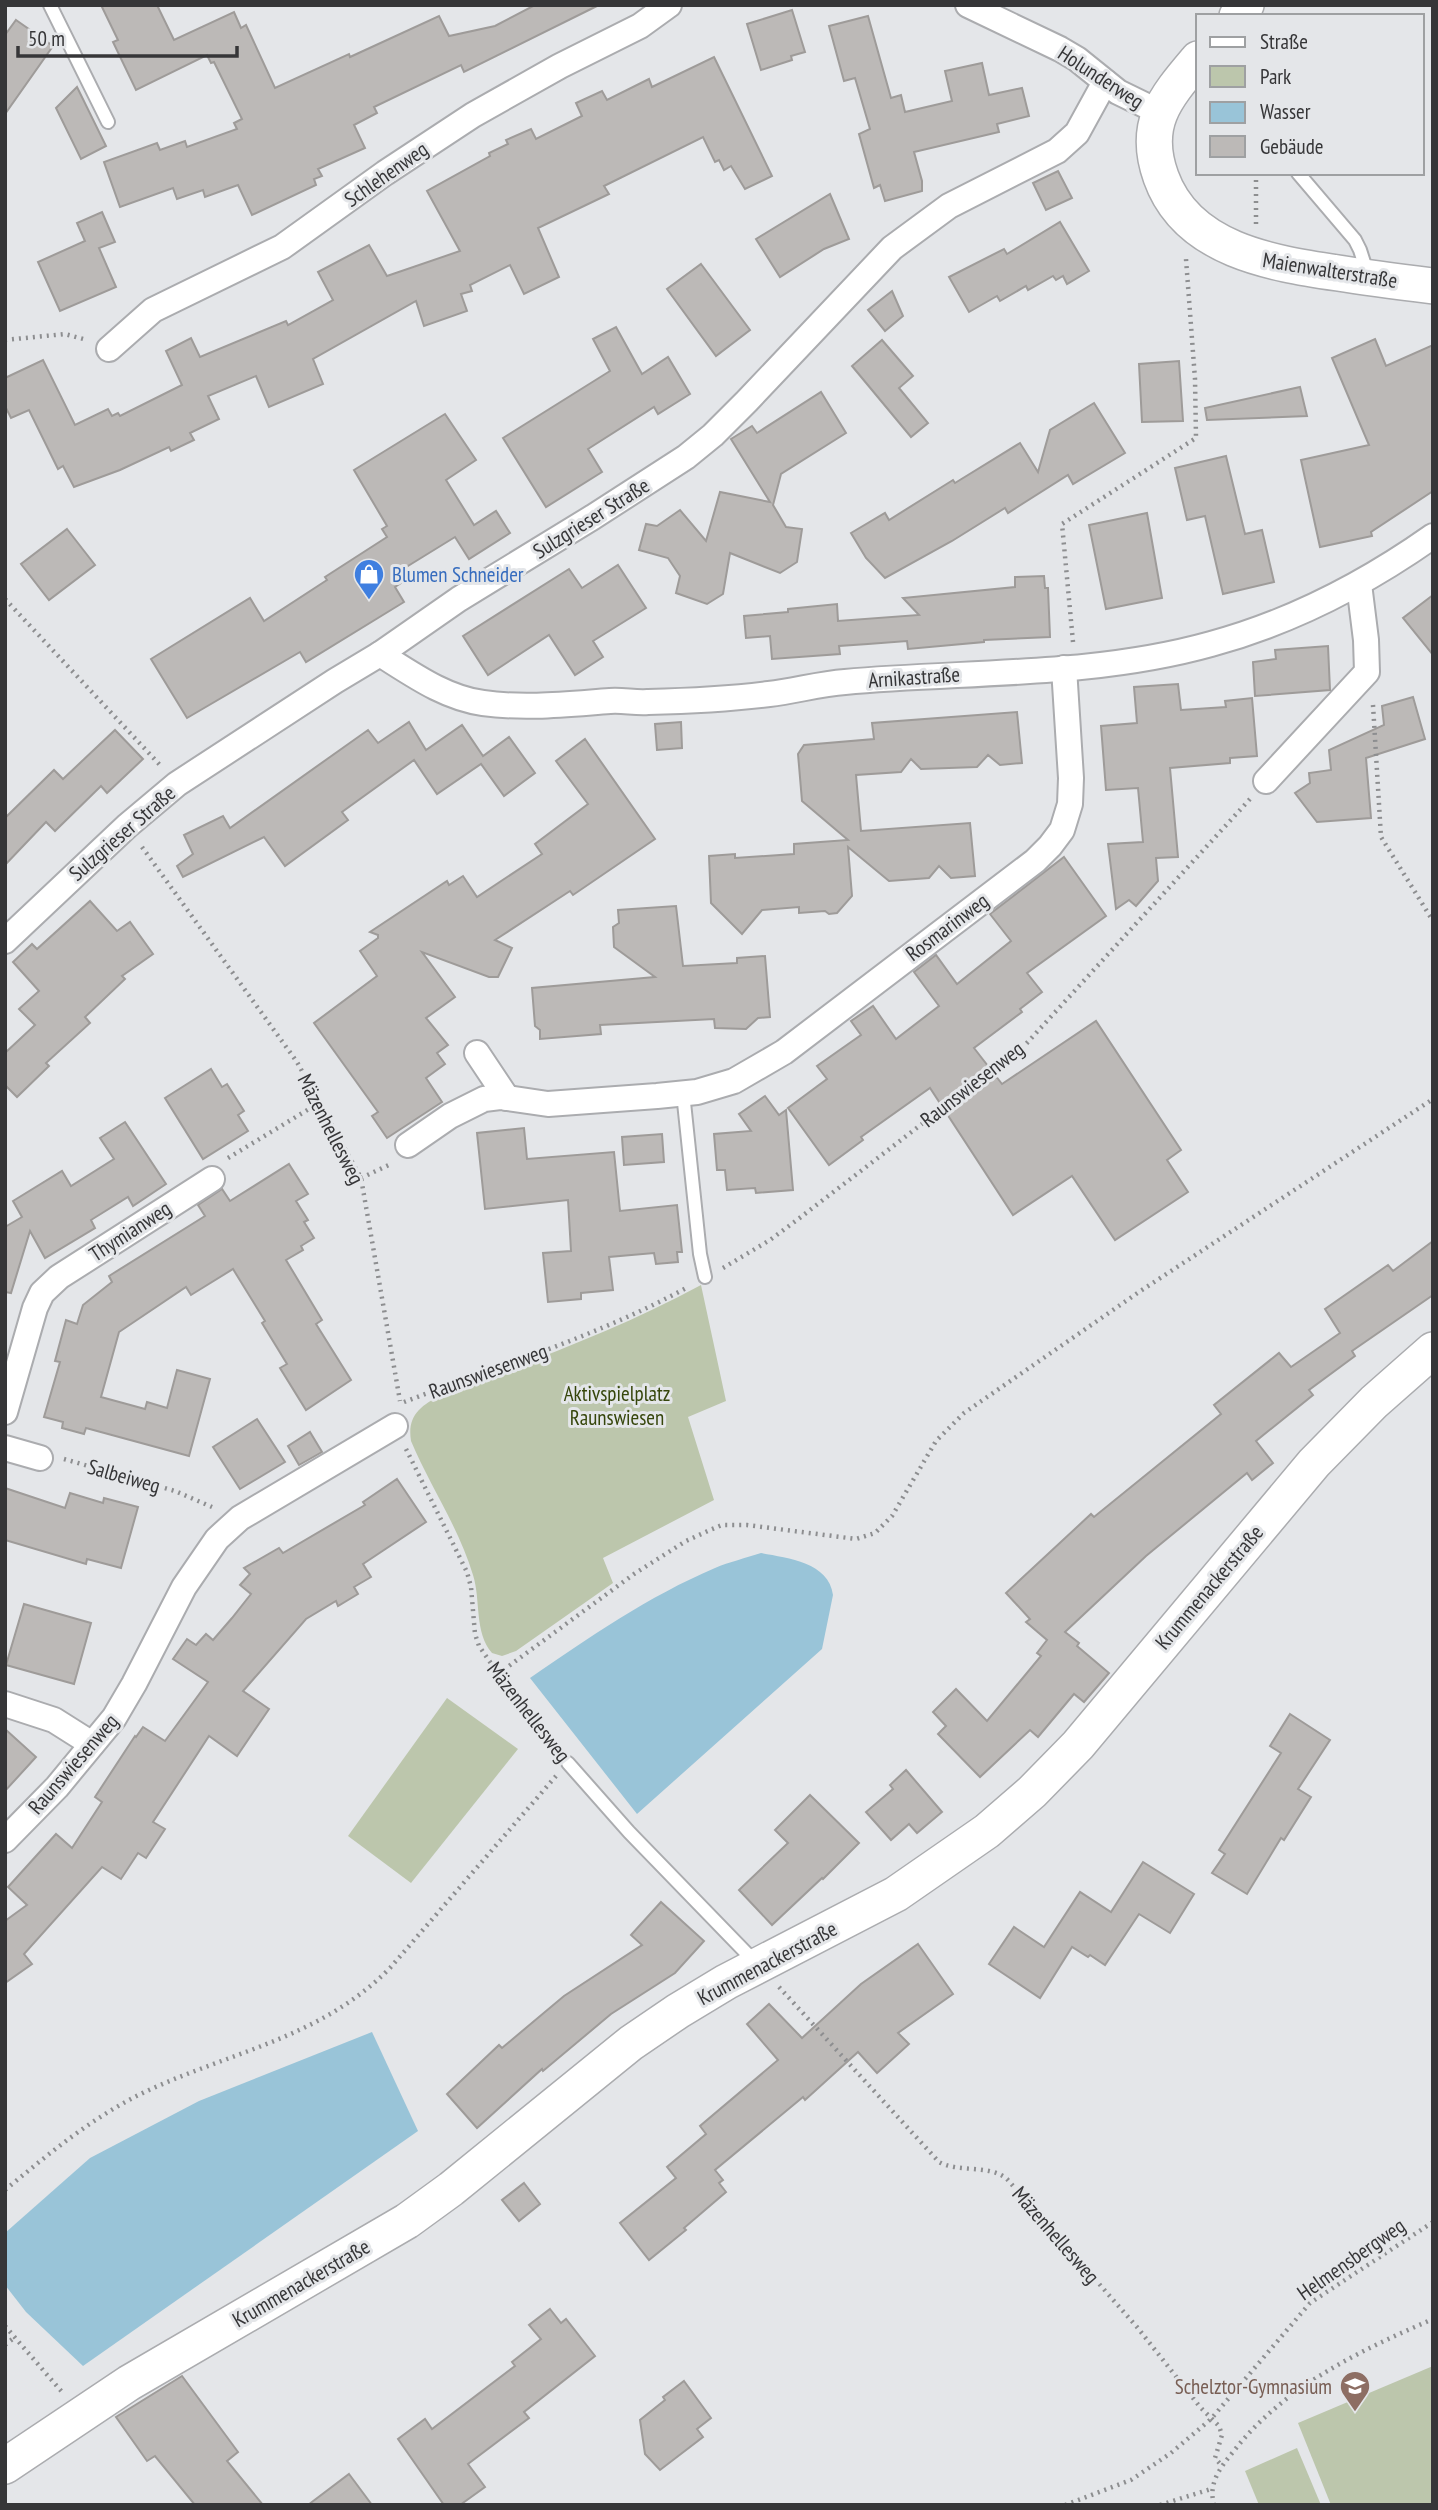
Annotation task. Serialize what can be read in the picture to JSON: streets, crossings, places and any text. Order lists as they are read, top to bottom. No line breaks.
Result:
{"streets":{"main road":["Maienwalterstraße","Krummenackerstraße"],"street":["Holunderweg","Schlehenweg","Sulzgrieser Straße","Arnikastraße","Rosmarinweg","Raunswiesenweg","Thymianweg"],"lane":["Mäzenhellesweg"],"path":["Salbeiweg","Helmensbergweg"]},"crossings":[["Holunderweg","Maienwalterstraße"],["Holunderweg","Sulzgrieser Straße"],["Sulzgrieser Straße","Arnikastraße"],["Sulzgrieser Straße","Mäzenhellesweg"],["Arnikastraße","Rosmarinweg"],["Raunswiesenweg","Mäzenhellesweg"],["Raunswiesenweg","Salbeiweg"],["Mäzenhellesweg","Krummenackerstraße"],["Mäzenhellesweg","Helmensbergweg"]],"parks":["Aktivspielplatz Raunswiesen"],"places":{"shop":["Blumen Schneider"],"school or university":["Schelztor-Gymnasium"]},"legend":["Straße","Park","Wasser","Gebäude"],"scale_bar":"50 m"}
